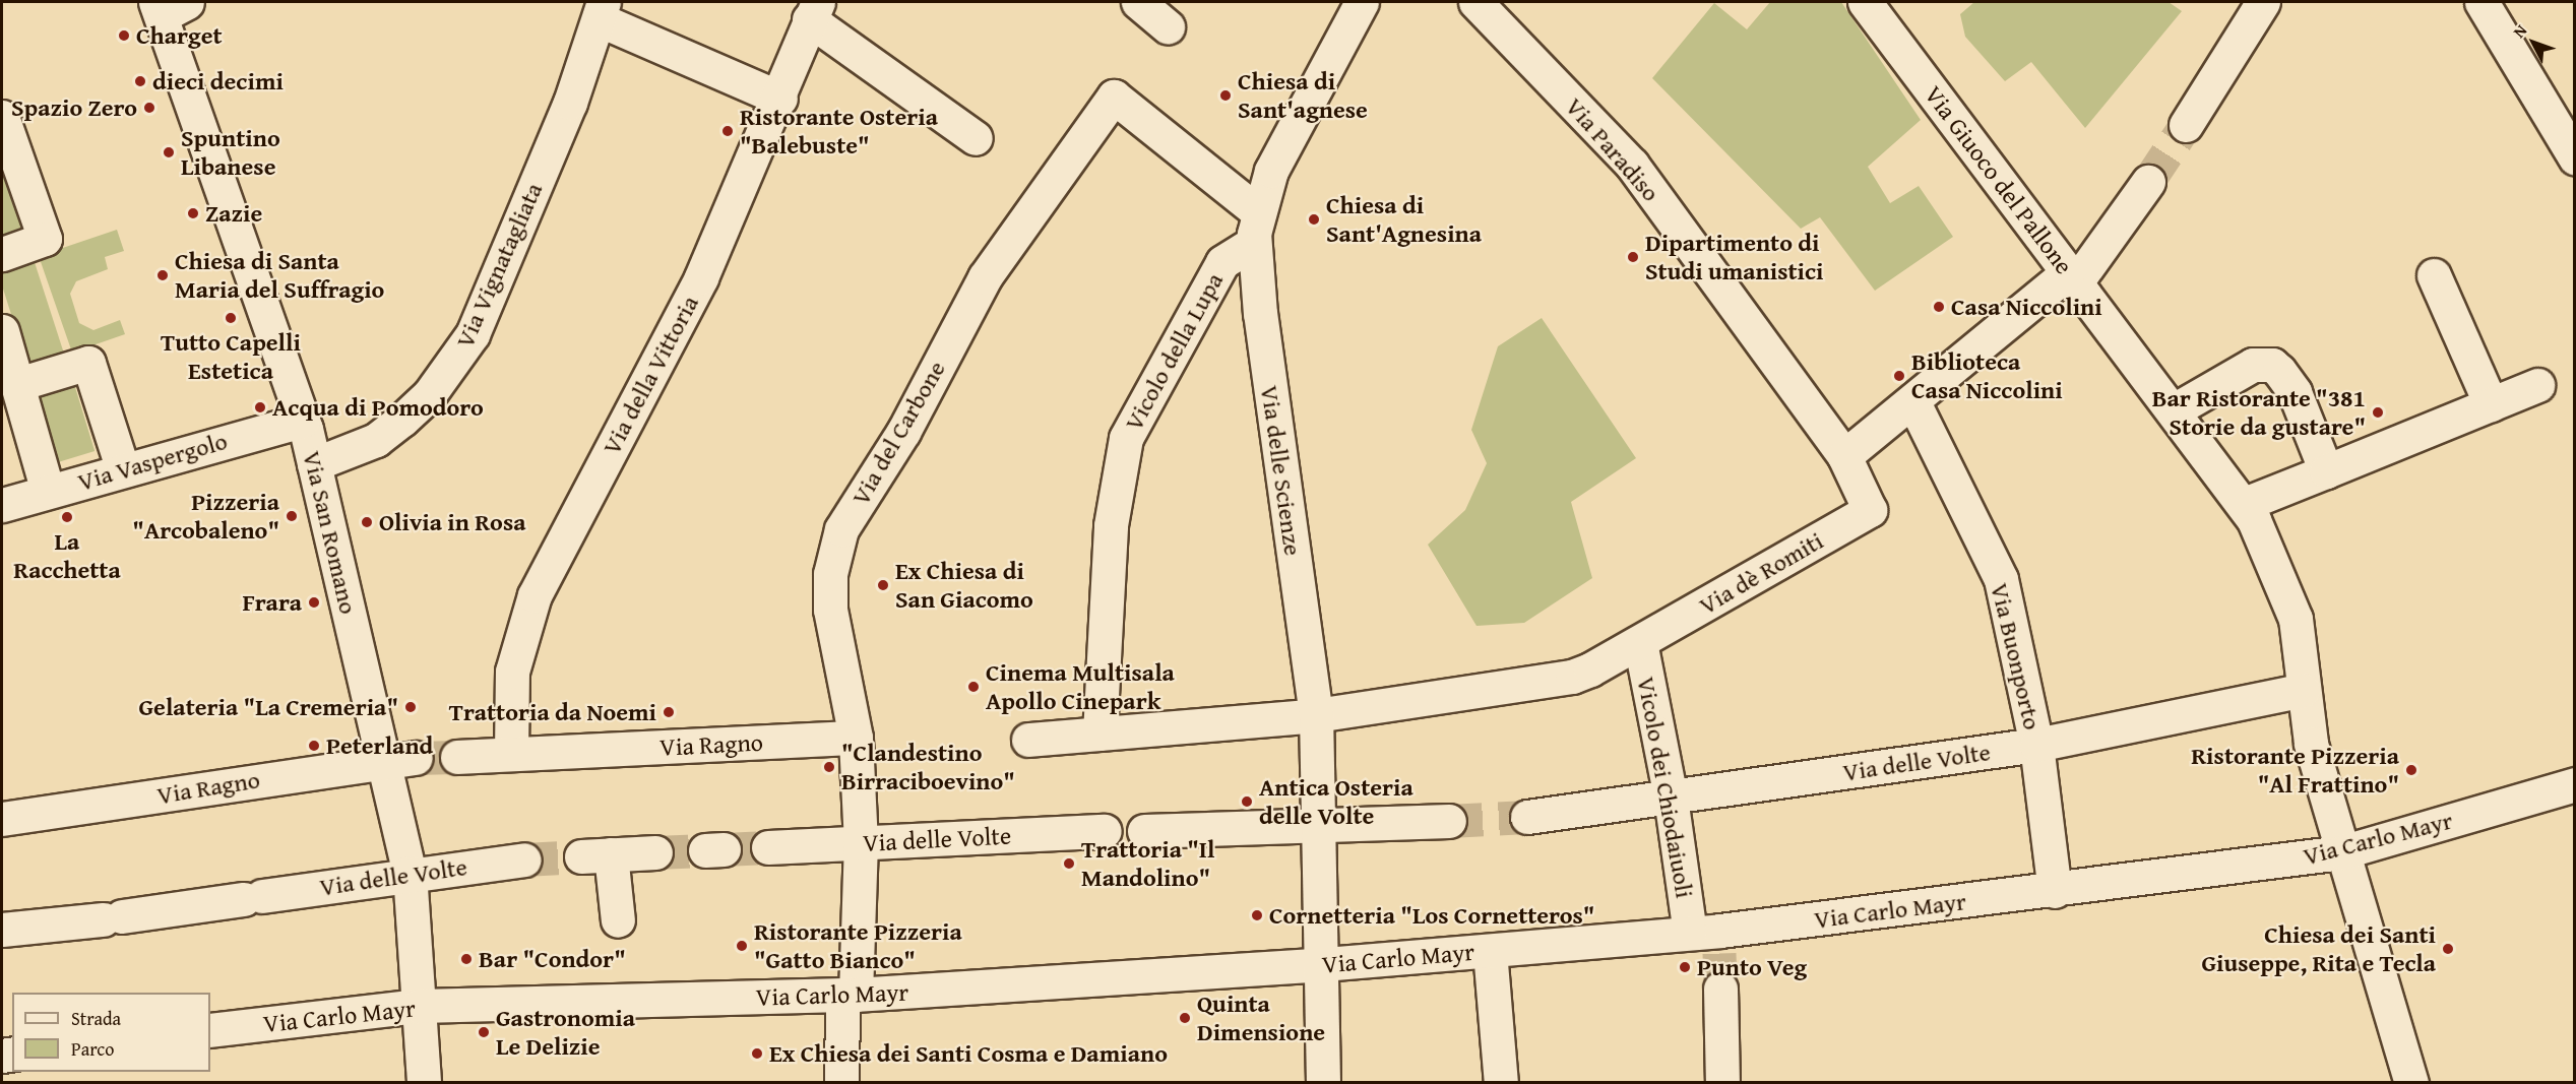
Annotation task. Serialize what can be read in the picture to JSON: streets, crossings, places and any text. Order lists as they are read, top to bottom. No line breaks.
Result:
{"streets":{"street":["Via Paradiso","Via Giuoco del Pallone","Via Vignatagliata","Vicolo della Lupa","Via della Vittoria","Via del Carbone","Via Vaspergolo","Via delle Scienze","Via San Romano","Via dè Romiti","Via Buonporto","Via Ragno","Via delle Volte","Vicolo dei Chiodaiuoli","Via Carlo Mayr"]},"crossings":[["Via Paradiso","Via dè Romiti"],["Via Giuoco del Pallone","Via delle Volte"],["Via Giuoco del Pallone","Via Carlo Mayr"],["Via Vignatagliata","Via San Romano"],["Vicolo della Lupa","Via del Carbone"],["Vicolo della Lupa","Via delle Scienze"],["Vicolo della Lupa","Via dè Romiti"],["Via della Vittoria","Via Ragno"],["Via del Carbone","Via delle Scienze"],["Via del Carbone","Via Ragno"],["Via del Carbone","Via delle Volte"],["Via del Carbone","Via Carlo Mayr"],["Via Vaspergolo","Via San Romano"],["Via delle Scienze","Via dè Romiti"],["Via delle Scienze","Via Carlo Mayr"],["Via San Romano","Via Ragno"],["Via San Romano","Via delle Volte"],["Via San Romano","Via Carlo Mayr"],["Via dè Romiti","Vicolo dei Chiodaiuoli"],["Via Buonporto","Via delle Volte"],["Via Buonporto","Via Carlo Mayr"],["Via delle Volte","Vicolo dei Chiodaiuoli"],["Vicolo dei Chiodaiuoli","Via Carlo Mayr"]],"places":["Charget","dieci decimi","Chiesa di Sant'agnese","Spazio Zero","Ristorante Osteria \"Balebuste\"","Spuntino Libanese","Zazie","Chiesa di Sant'Agnesina","Dipartimento di Studi umanistici","Chiesa di Santa Maria del Suffragio","Casa Niccolini","Tutto Capelli Estetica","Biblioteca Casa Niccolini","Acqua di Pomodoro","Bar Ristorante \"381 Storie da gustare\"","Pizzeria \"Arcobaleno\"","La Racchetta","Olivia in Rosa","Ex Chiesa di San Giacomo","Frara","Cinema Multisala Apollo Cinepark","Gelateria \"La Cremeria\"","Trattoria da Noemi","Peterland","\"Clandestino Birraciboevino\"","Ristorante Pizzeria \"Al Frattino\"","Antica Osteria delle Volte","Trattoria \"Il Mandolino\"","Cornetteria \"Los Cornetteros\"","Ristorante Pizzeria \"Gatto Bianco\"","Chiesa dei Santi Giuseppe, Rita e Tecla","Bar \"Condor\"","Punto Veg","Quinta Dimensione","Gastronomia Le Delizie","Ex Chiesa dei Santi Cosma e Damiano"],"legend":["Strada","Parco"],"north":"top left"}
